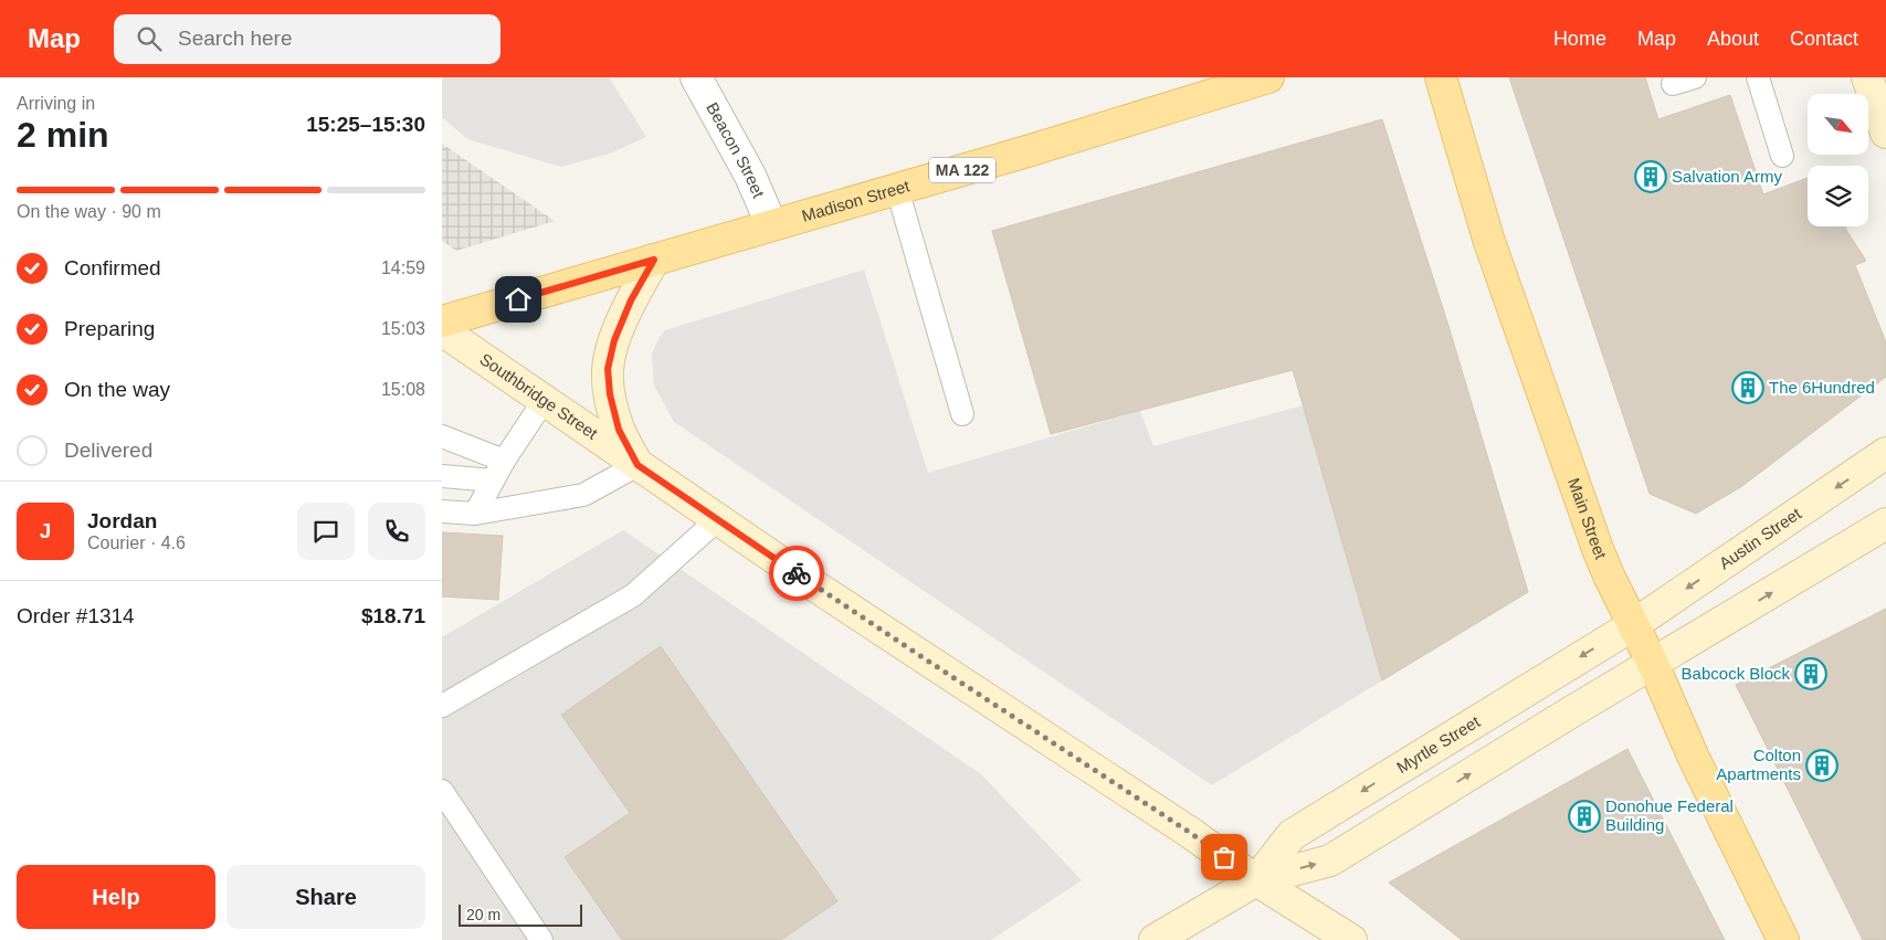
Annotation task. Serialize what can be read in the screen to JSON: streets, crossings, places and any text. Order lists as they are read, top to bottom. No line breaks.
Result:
{"streets":{"main road":["MA 122","Madison Street","Southbridge Street","Main Street","Austin Street","Myrtle Street"],"street":["Beacon Street"]},"crossings":[["Beacon Street","Madison Street"],["Southbridge Street","Myrtle Street"],["Main Street","Austin Street"],["Main Street","Myrtle Street"],["Austin Street","Myrtle Street"]],"places":{"building":["Salvation Army","The 6Hundred","Babcock Block","Colton Apartments","Donohue Federal Building"]},"scale_bar":"20 m","north":"bottom right","page":{"header":"Map","search":"Search here","nav":["Home","Map","About","Contact"],"heading":["2 min","Arriving in","15:25–15:30"],"panel":["Jordan","Courier · 4.6","Order #1314","$18.71"],"bar":"On the way · 90 m","list":[["Confirmed","14:59"],["Preparing","15:03"],["On the way","15:08"],"Delivered"],"round":"J","buttons":["Help","Share"],"scale":"20 m"}}
